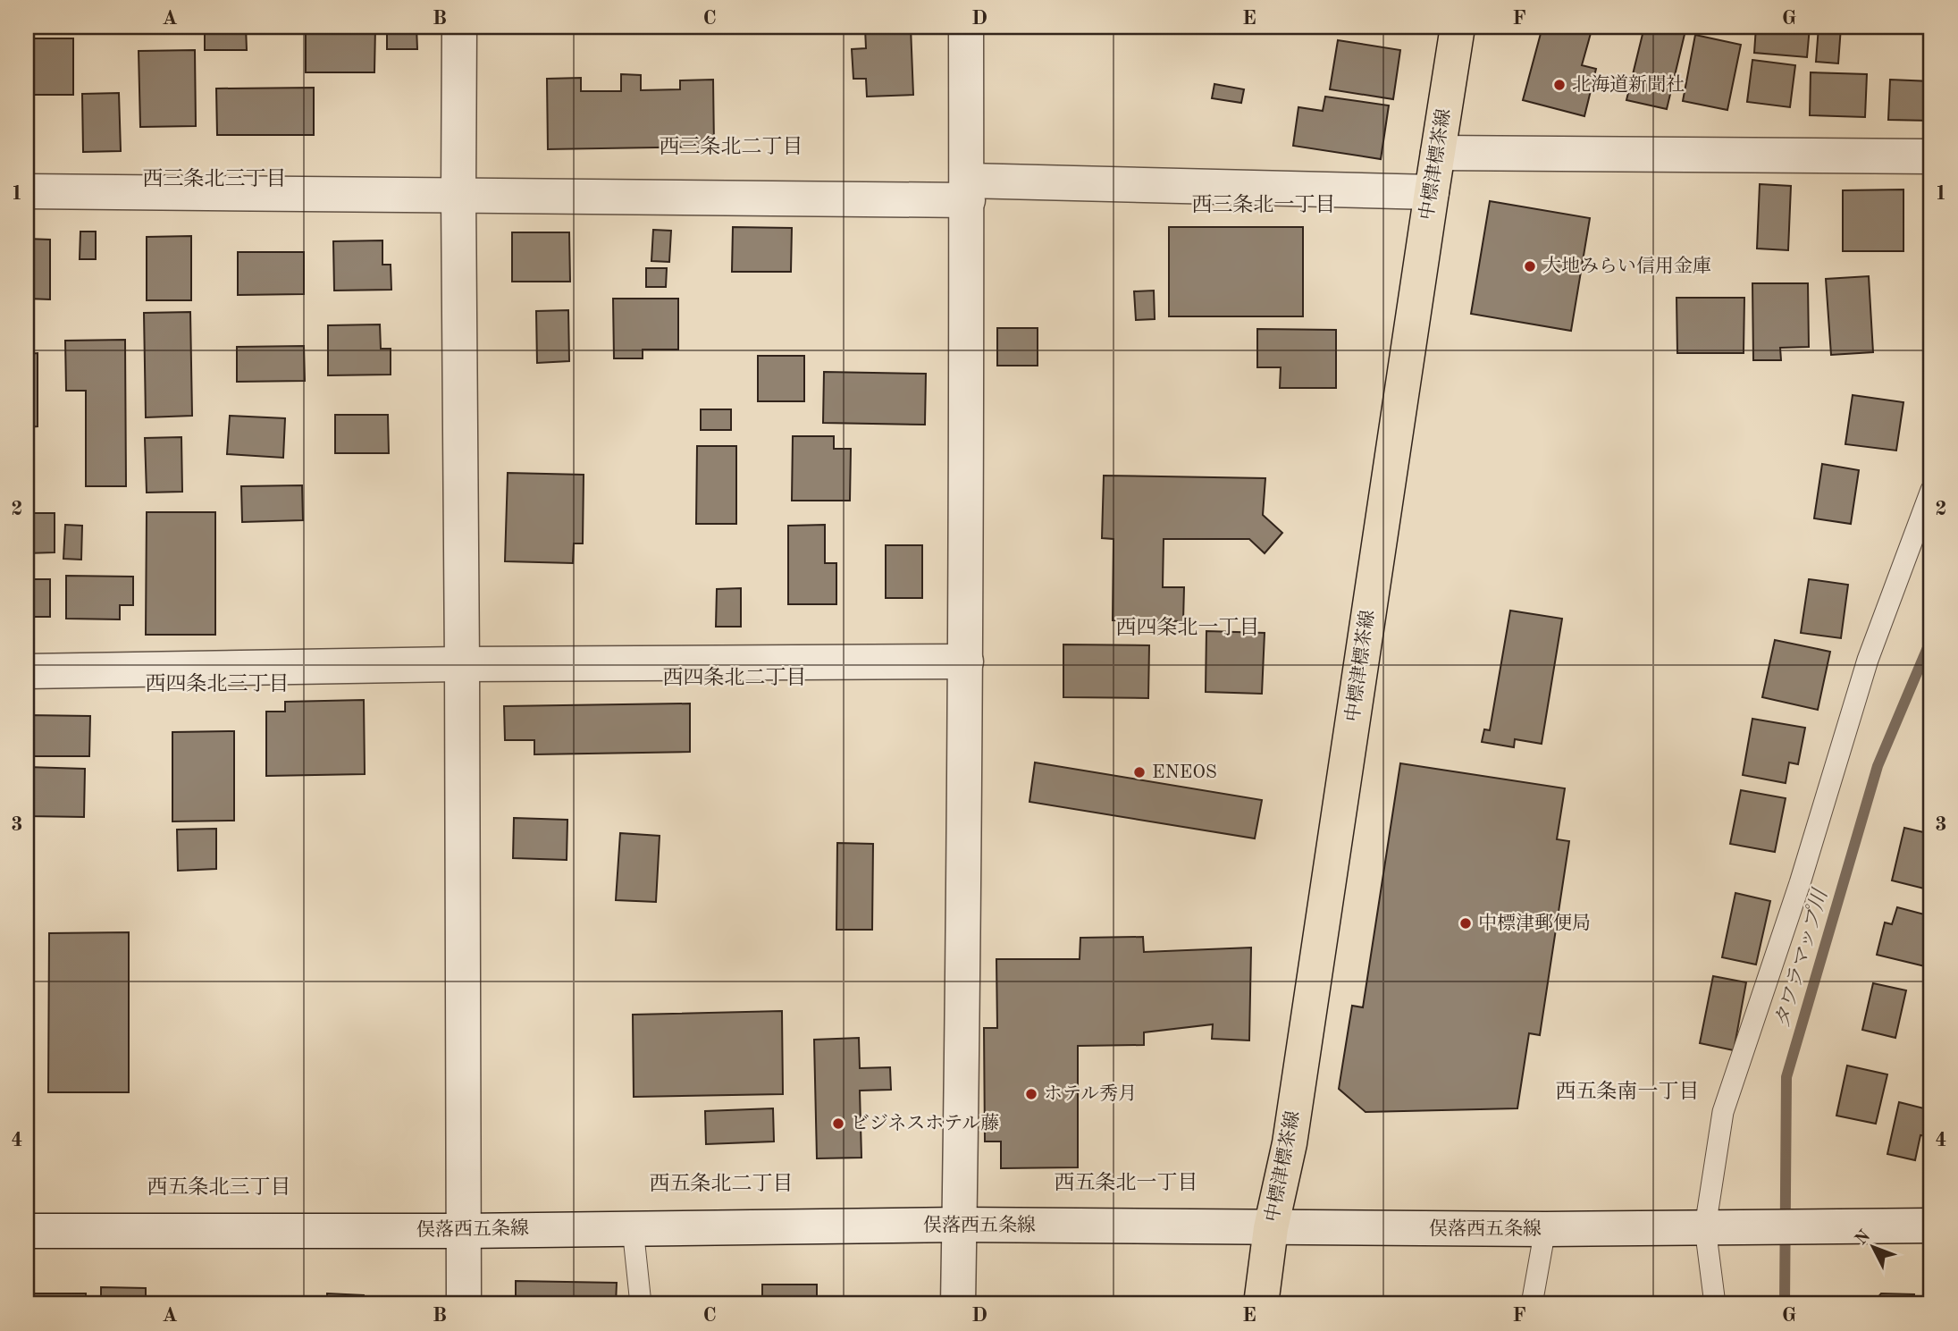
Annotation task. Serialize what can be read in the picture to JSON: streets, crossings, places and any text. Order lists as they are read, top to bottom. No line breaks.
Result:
{"streets":{"main road":["中標津標茶線"],"street":["俣落西五条線"]},"crossings":[["中標津標茶線","俣落西五条線"]],"districts":["西三条北二丁目","西三条北三丁目","西三条北一丁目","西四条北一丁目","西四条北二丁目","西四条北三丁目","西五条南一丁目","西五条北一丁目","西五条北二丁目","西五条北三丁目"],"water":["タワラマップ川"],"places":["北海道新聞社","大地みらい信用金庫","ENEOS","中標津郵便局","ホテル秀月","ビジネスホテル藤"],"north":"top left","grid":{"columns":["A","B","C","D","E","F","G"],"rows":["1","2","3","4"]}}
